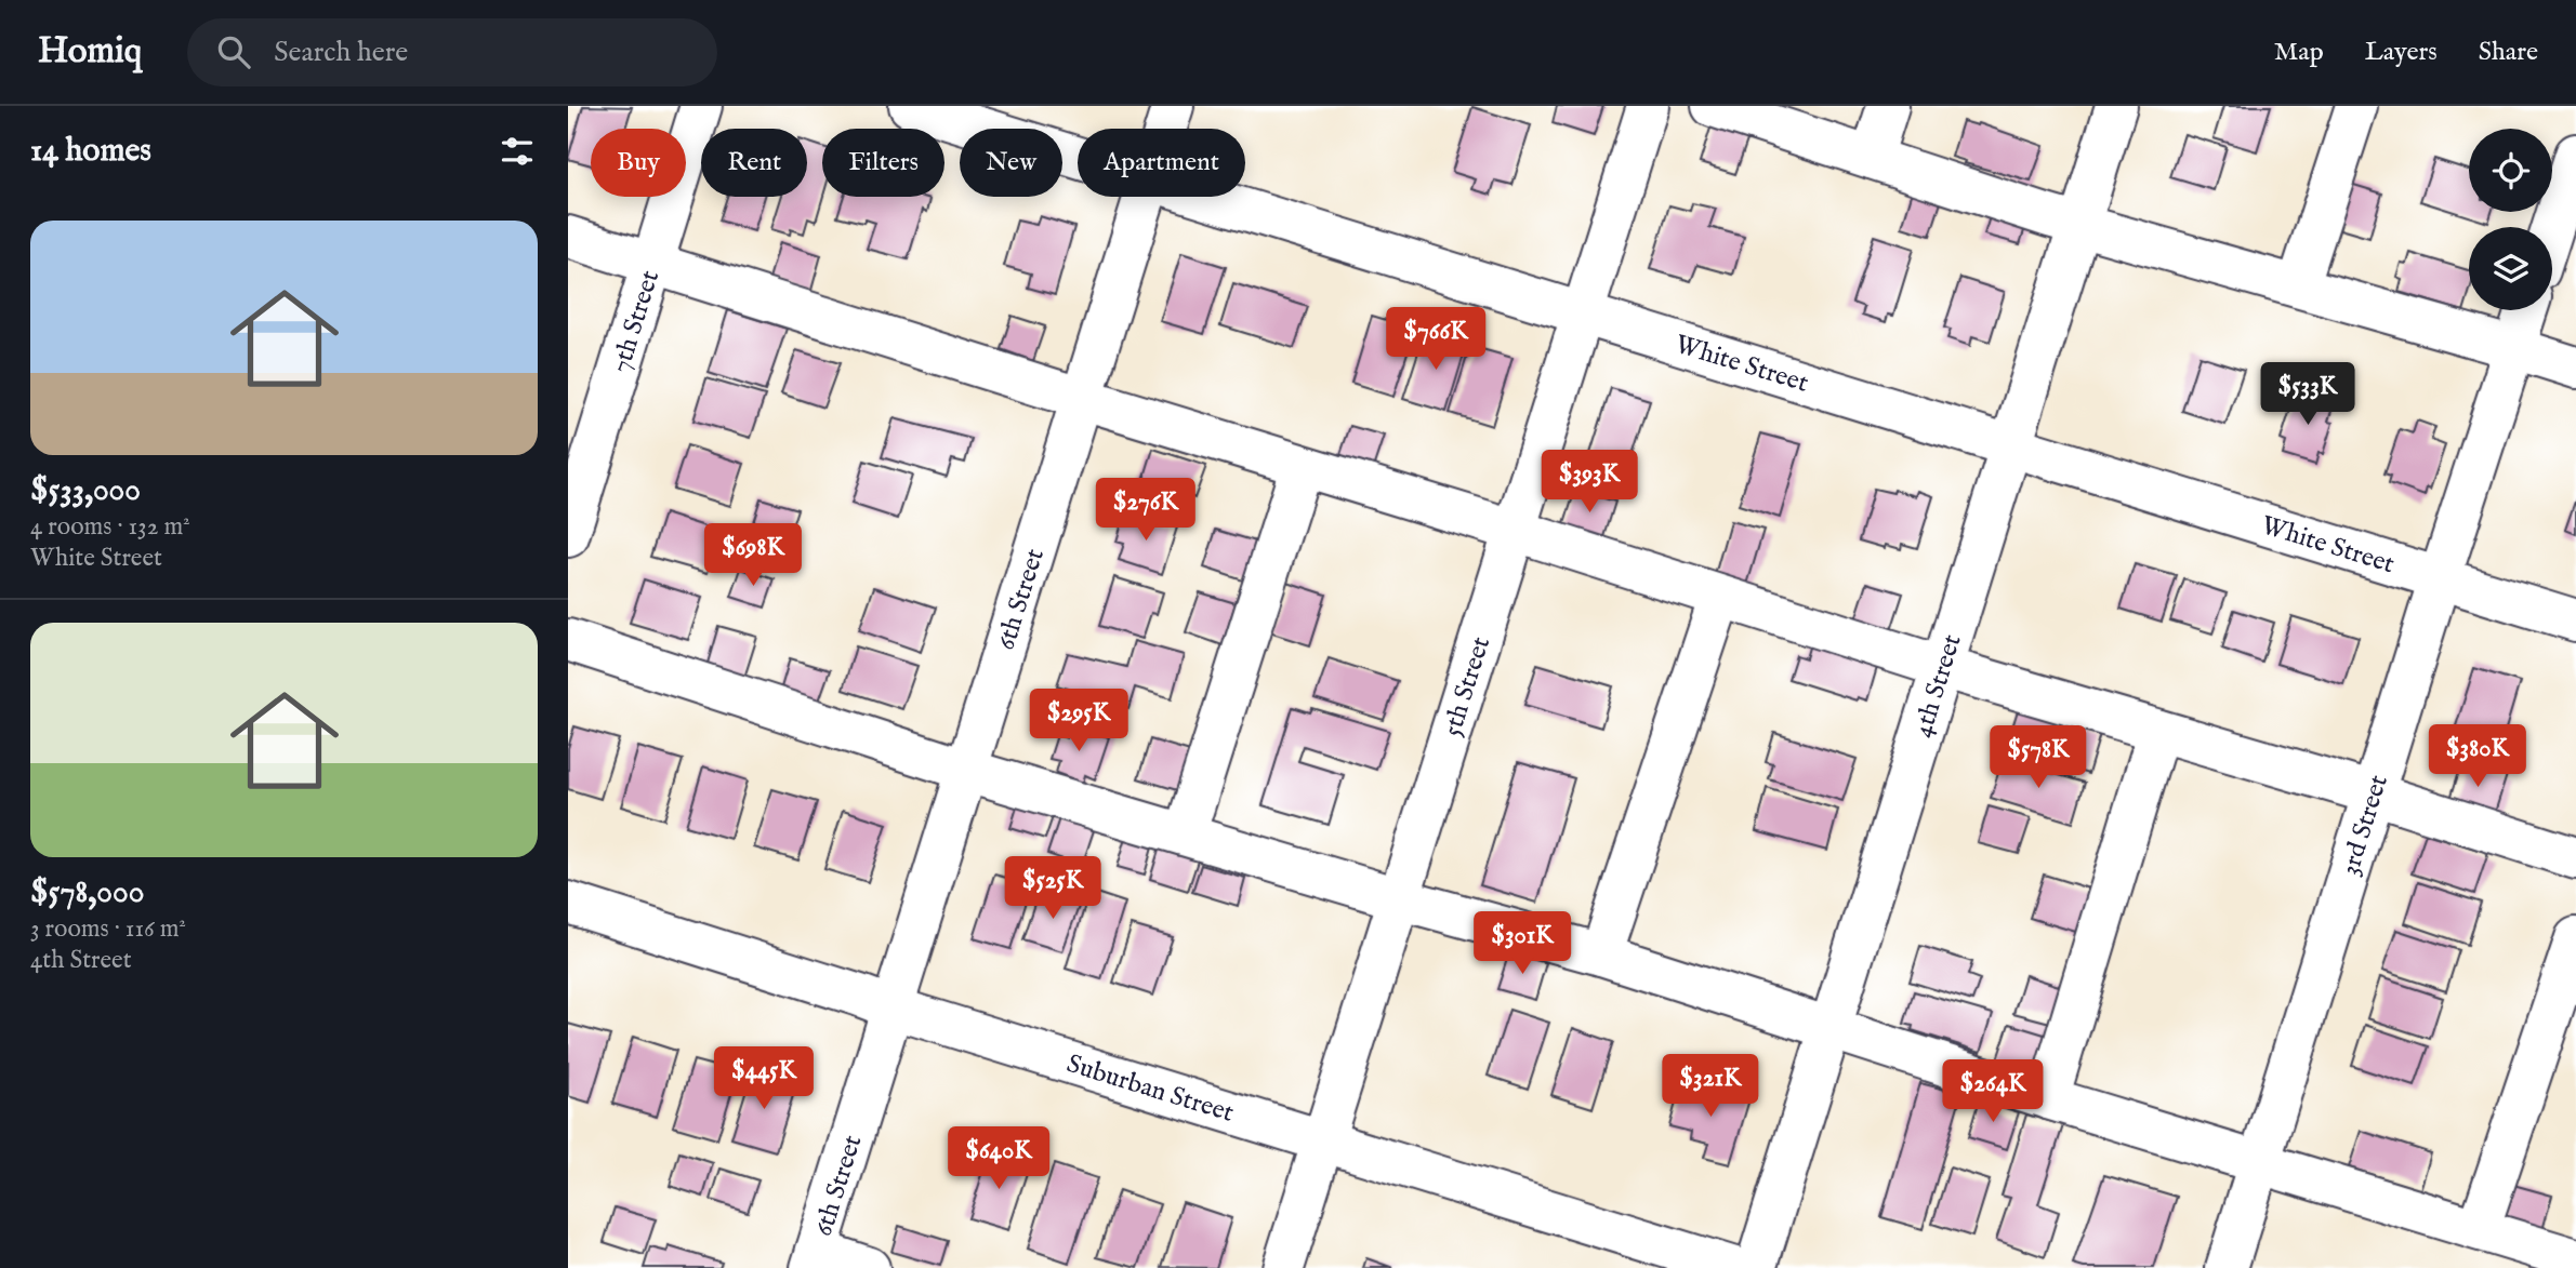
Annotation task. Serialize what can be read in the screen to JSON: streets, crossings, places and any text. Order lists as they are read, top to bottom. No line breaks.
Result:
{"streets":{"street":["7th Street","White Street","6th Street","5th Street","4th Street","3rd Street","Suburban Street"]},"crossings":[["White Street","5th Street"],["White Street","4th Street"],["White Street","3rd Street"],["6th Street","Suburban Street"],["5th Street","Suburban Street"]],"page":{"header":"Homiq","search":"Search here","nav":["Map","Layers","Share"],"heading":"14 homes","chip":["Buy","Rent","Filters","New","Apartment"],"list":[{"name":"$533,000","note":"4 rooms · 132 m² · White Street"},{"name":"$578,000","note":"3 rooms · 116 m² · 4th Street"}],"price":["$766K","$533K","$393K","$276K","$698K","$295K","$380K","$578K","$525K","$301K","$445K","$321K","$264K","$640K"]}}
